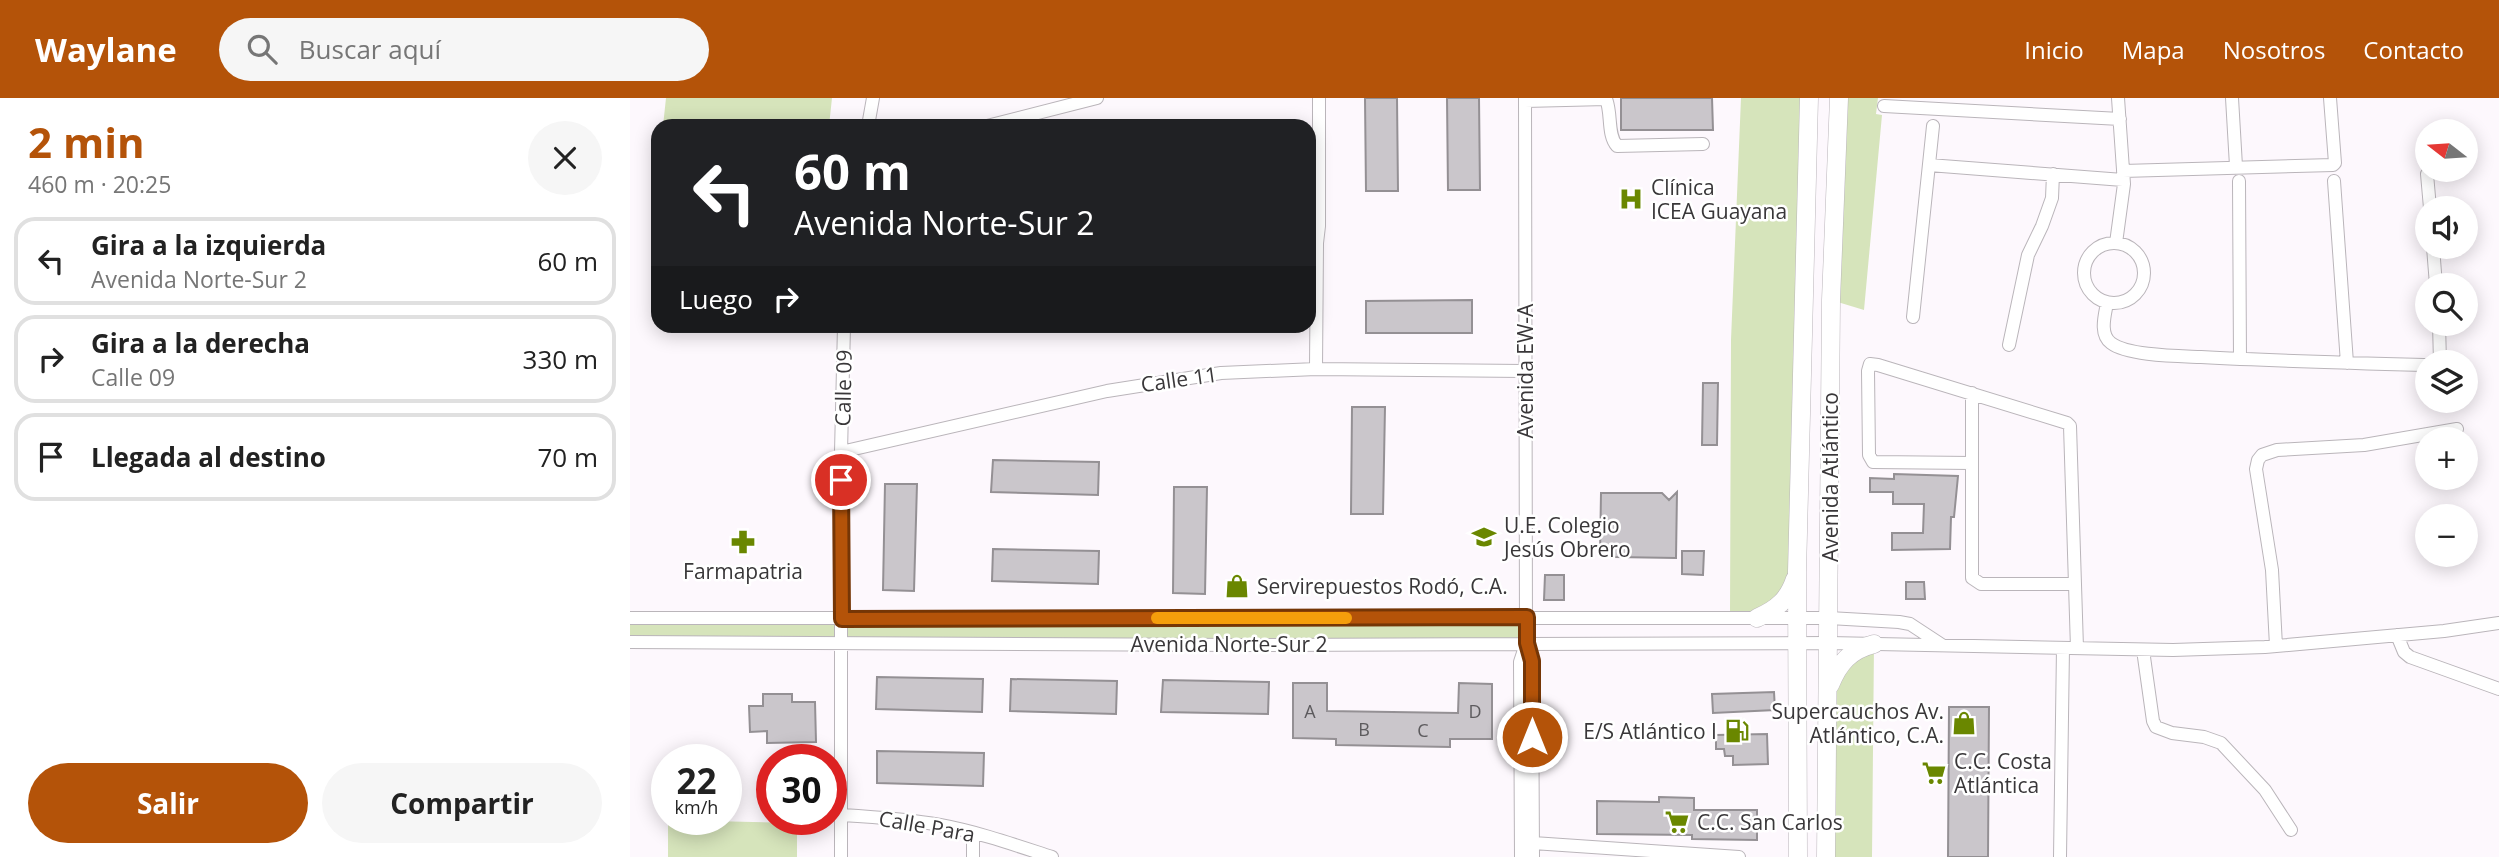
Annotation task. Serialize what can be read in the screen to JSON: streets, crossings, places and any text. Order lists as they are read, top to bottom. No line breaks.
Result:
{"streets":{"main road":["Avenida Atlántico"],"street":["Avenida EW-A","Calle 11","Calle 09","Avenida Norte-Sur 2","Calle Para"]},"crossings":[["Avenida EW-A","Calle 11"],["Avenida EW-A","Avenida Norte-Sur 2"],["Calle 11","Calle 09"],["Calle 09","Avenida Norte-Sur 2"],["Avenida Atlántico","Avenida Norte-Sur 2"]],"places":{"hospital":["Clínica ICEA Guayana"],"school or university":["U.E. Colegio Jesús Obrero"],"pharmacy":["Farmapatria"],"shop":["Servirepuestos Rodó, C.A.","Supercauchos Av. Atlántico, C.A."],"fuel station":["E/S Atlántico I"],"supermarket":["C.C. Costa Atlántica","C.C. San Carlos"]},"house_numbers":["A","D","B","C"],"north":"left","page":{"header":"Waylane","search":"Buscar aquí","nav":["Inicio","Mapa","Nosotros","Contacto"],"heading":["2 min","460 m · 20:25"],"map_buttons":["+","−"],"turn":["60 m","Avenida Norte-Sur 2"],"list":[{"name":"Gira a la izquierda","note":"Avenida Norte-Sur 2","value":"60 m"},{"name":"Gira a la derecha","note":"Calle 09","value":"330 m"},{"name":"Llegada al destino","value":"70 m"}],"then":"Luego","speed":"22 km/h","limit":"30","buttons":["Salir","Compartir"]}}
